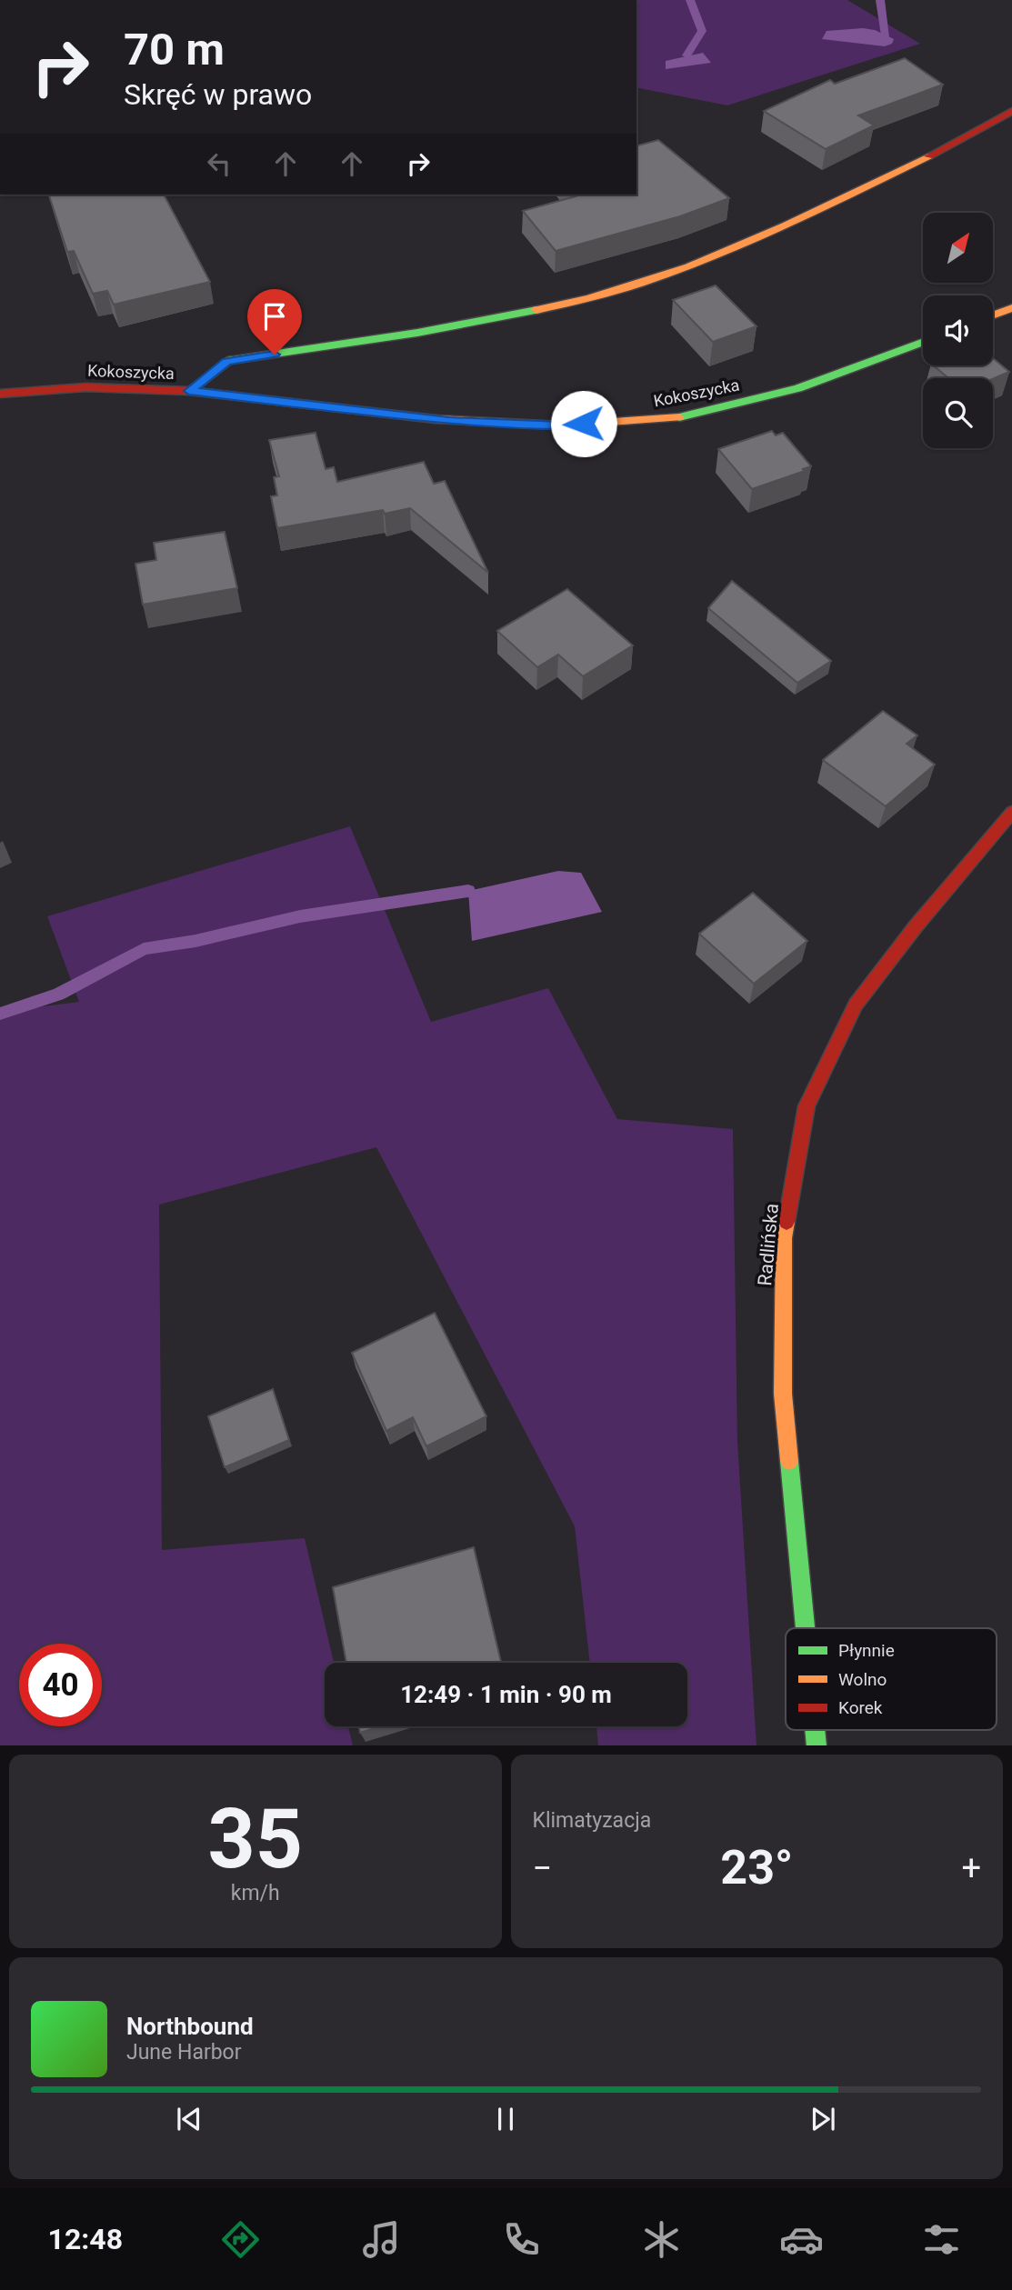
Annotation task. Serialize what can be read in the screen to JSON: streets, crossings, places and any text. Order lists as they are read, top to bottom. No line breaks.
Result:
{"streets":{"street":["Kokoszycka","Radlińska"]},"legend":["Płynnie","Wolno","Korek"],"north":"top right","page":{"turn":["70 m","Skręć w prawo"],"limit":"40","trip":"12:49 · 1 min · 90 m","tile":[["35","km/h"],"Klimatyzacja"],"heat":["−","23°","+"],"song":["Northbound","June Harbor"],"tabs":"12:48"}}
